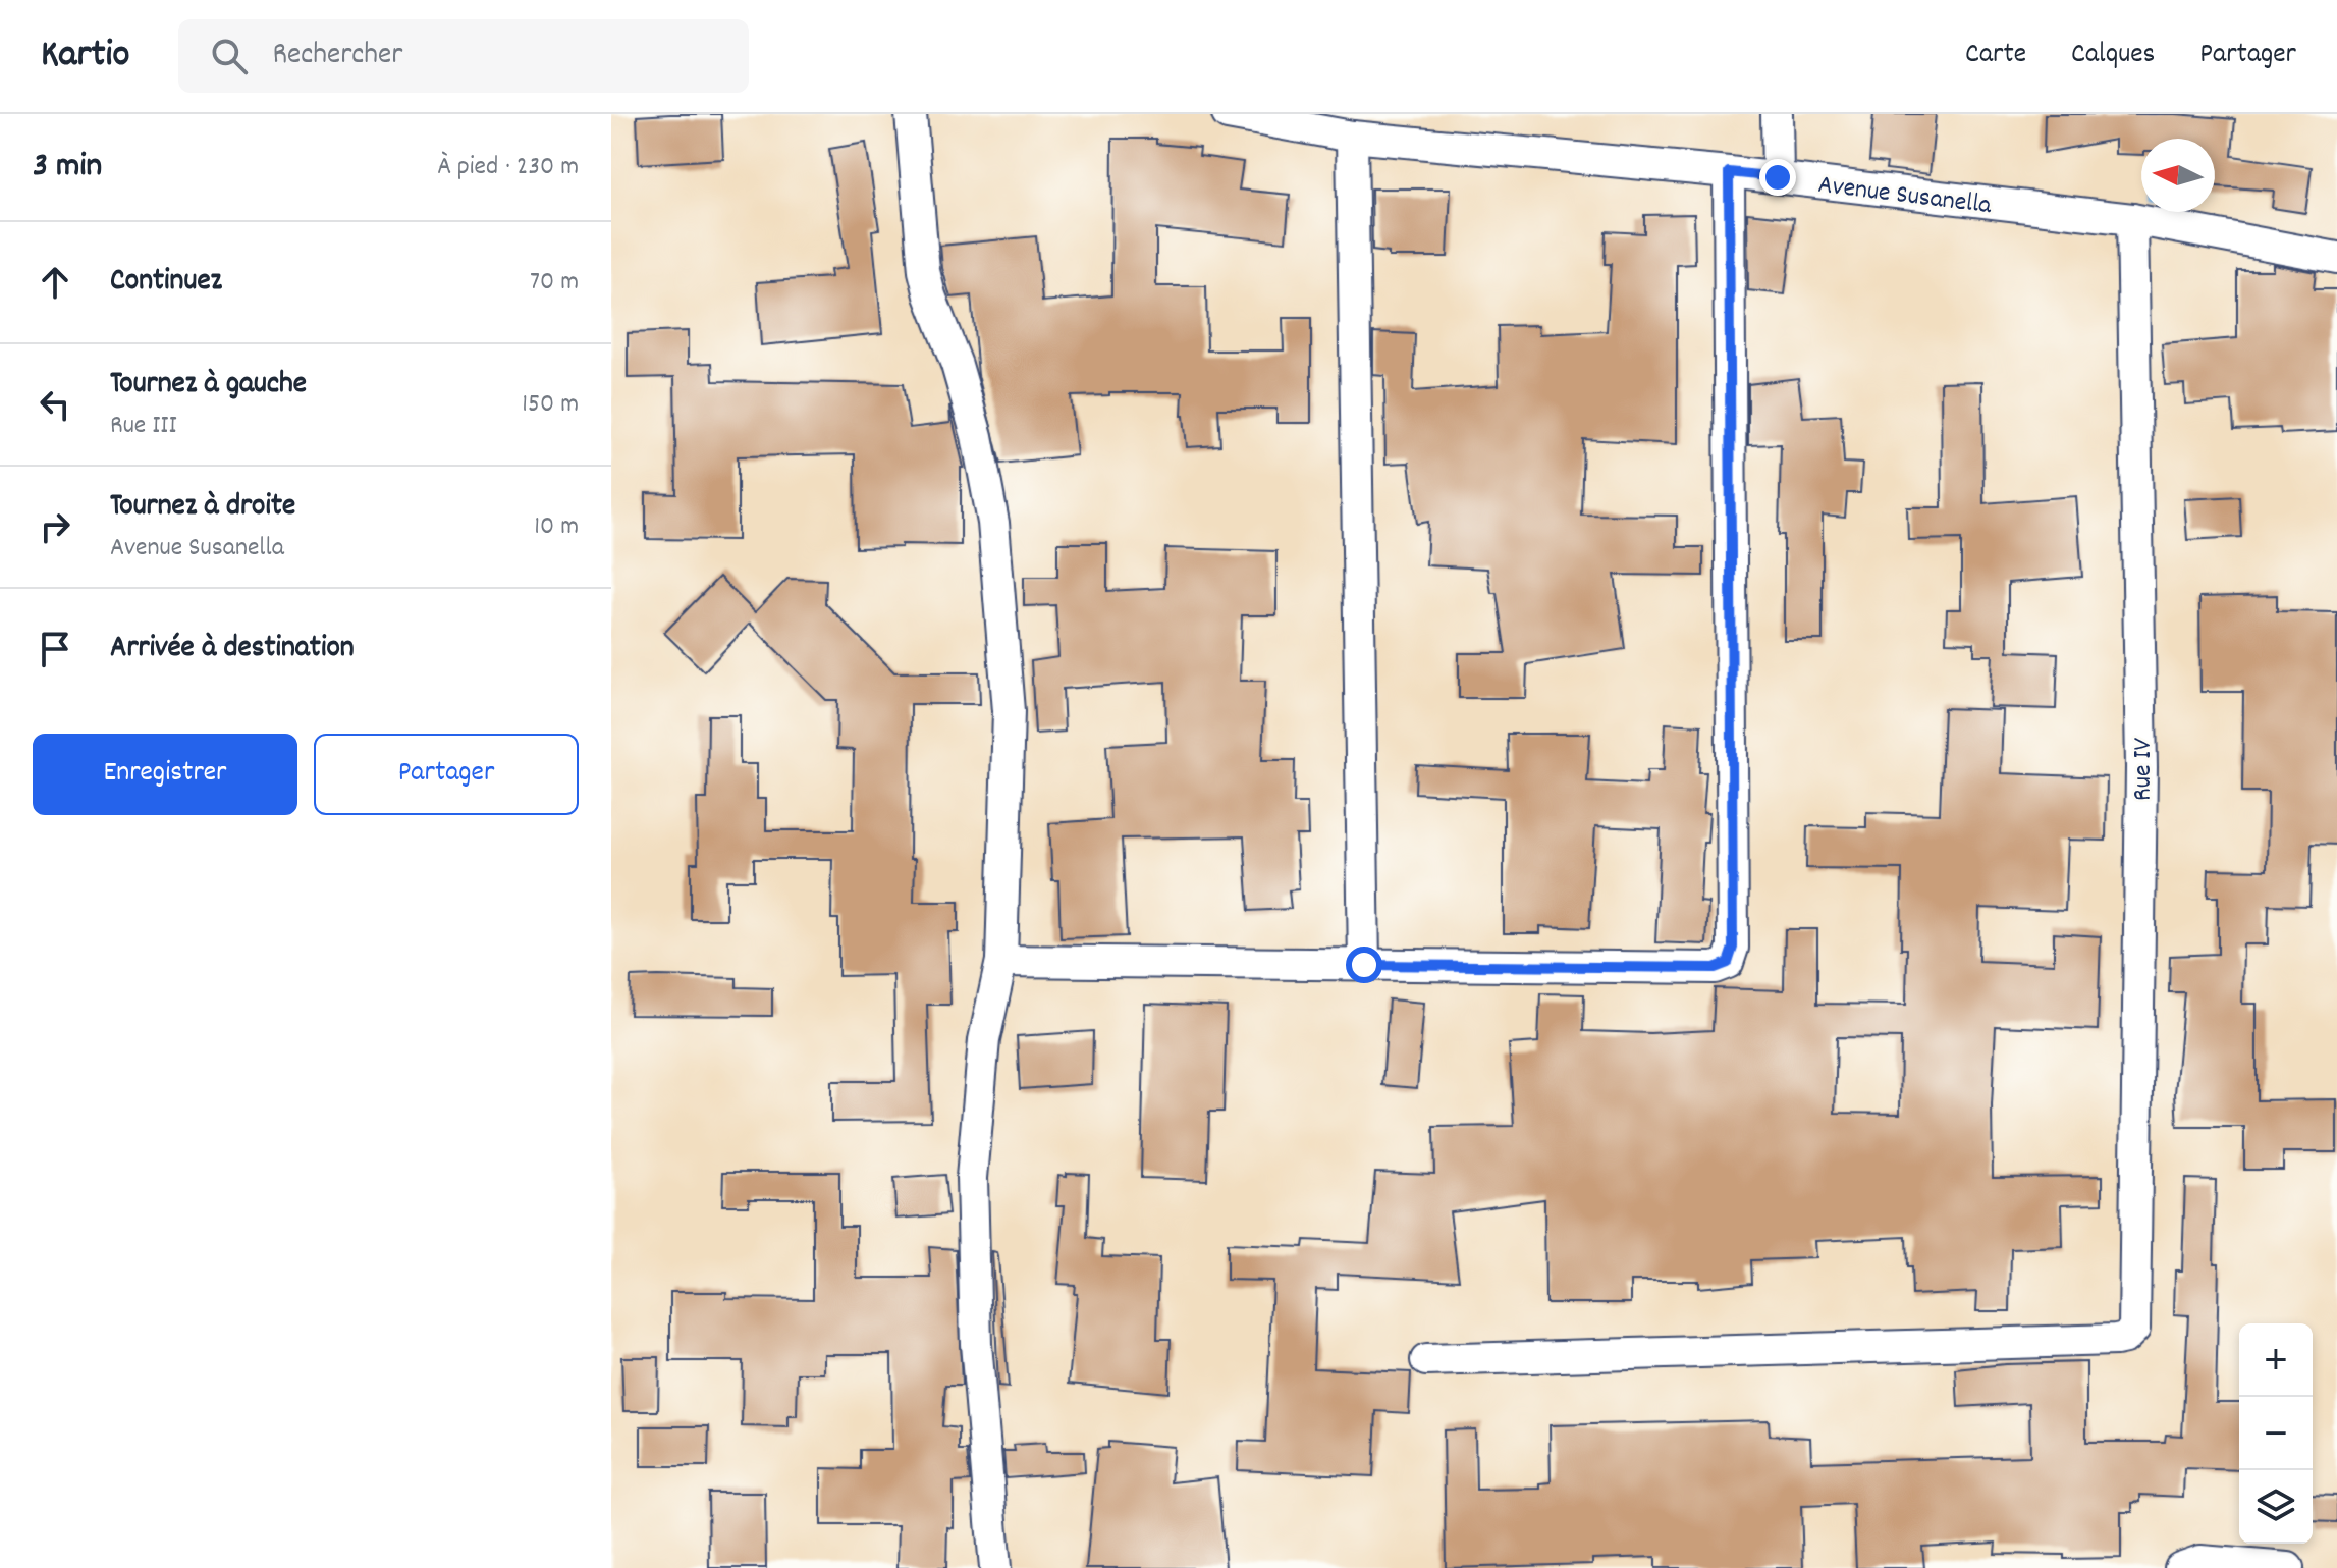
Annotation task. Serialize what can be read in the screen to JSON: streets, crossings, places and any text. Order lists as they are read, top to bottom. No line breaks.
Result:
{"streets":{"street":["Avenue Susanella","Rue IV"]},"crossings":[["Avenue Susanella","Rue IV"]],"north":"left","page":{"header":"Kartio","search":"Rechercher","nav":["Carte","Calques","Partager"],"heading":["3 min","À pied · 230 m"],"list":[["Continuez","70 m"],["Tournez à gauche","Rue III","150 m"],["Tournez à droite","Avenue Susanella","10 m"],"Arrivée à destination"],"buttons":["Enregistrer","Partager"],"map_buttons":["+","−"]}}
